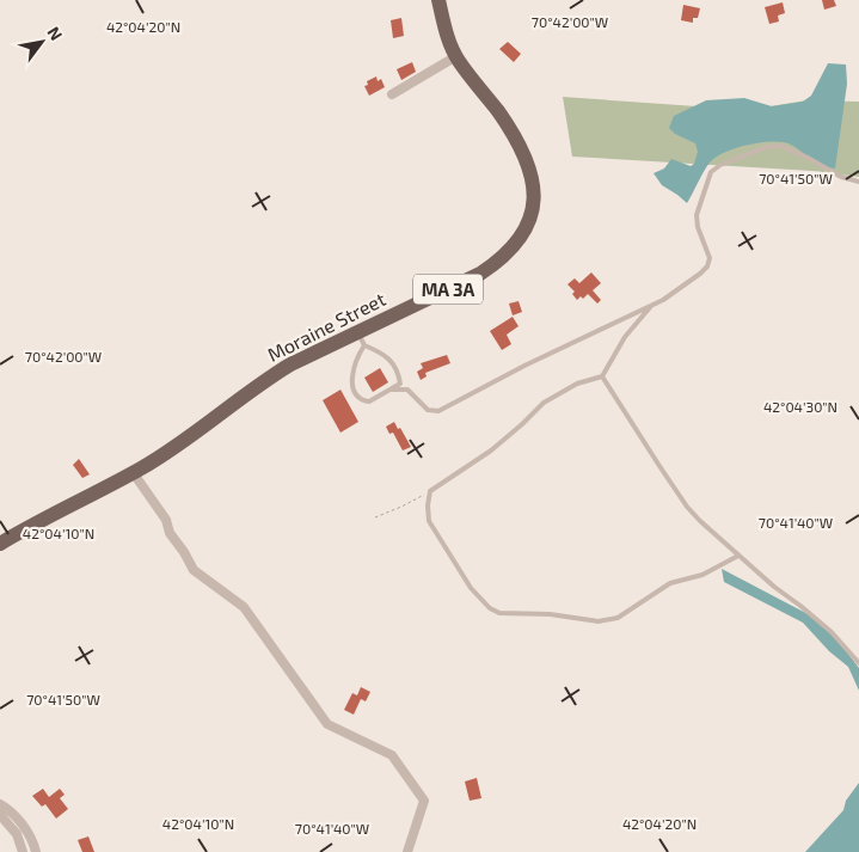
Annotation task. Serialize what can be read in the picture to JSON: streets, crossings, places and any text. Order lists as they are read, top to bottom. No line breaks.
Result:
{"streets":{"main road":["MA 3A","Moraine Street"]},"crossings":[["MA 3A","Moraine Street"]],"north":"top right","coordinates":["70°42'00\"W","42°04'20\"N","70°41'50\"W","42°04'30\"N","70°41'40\"W","42°04'10\"N"]}
